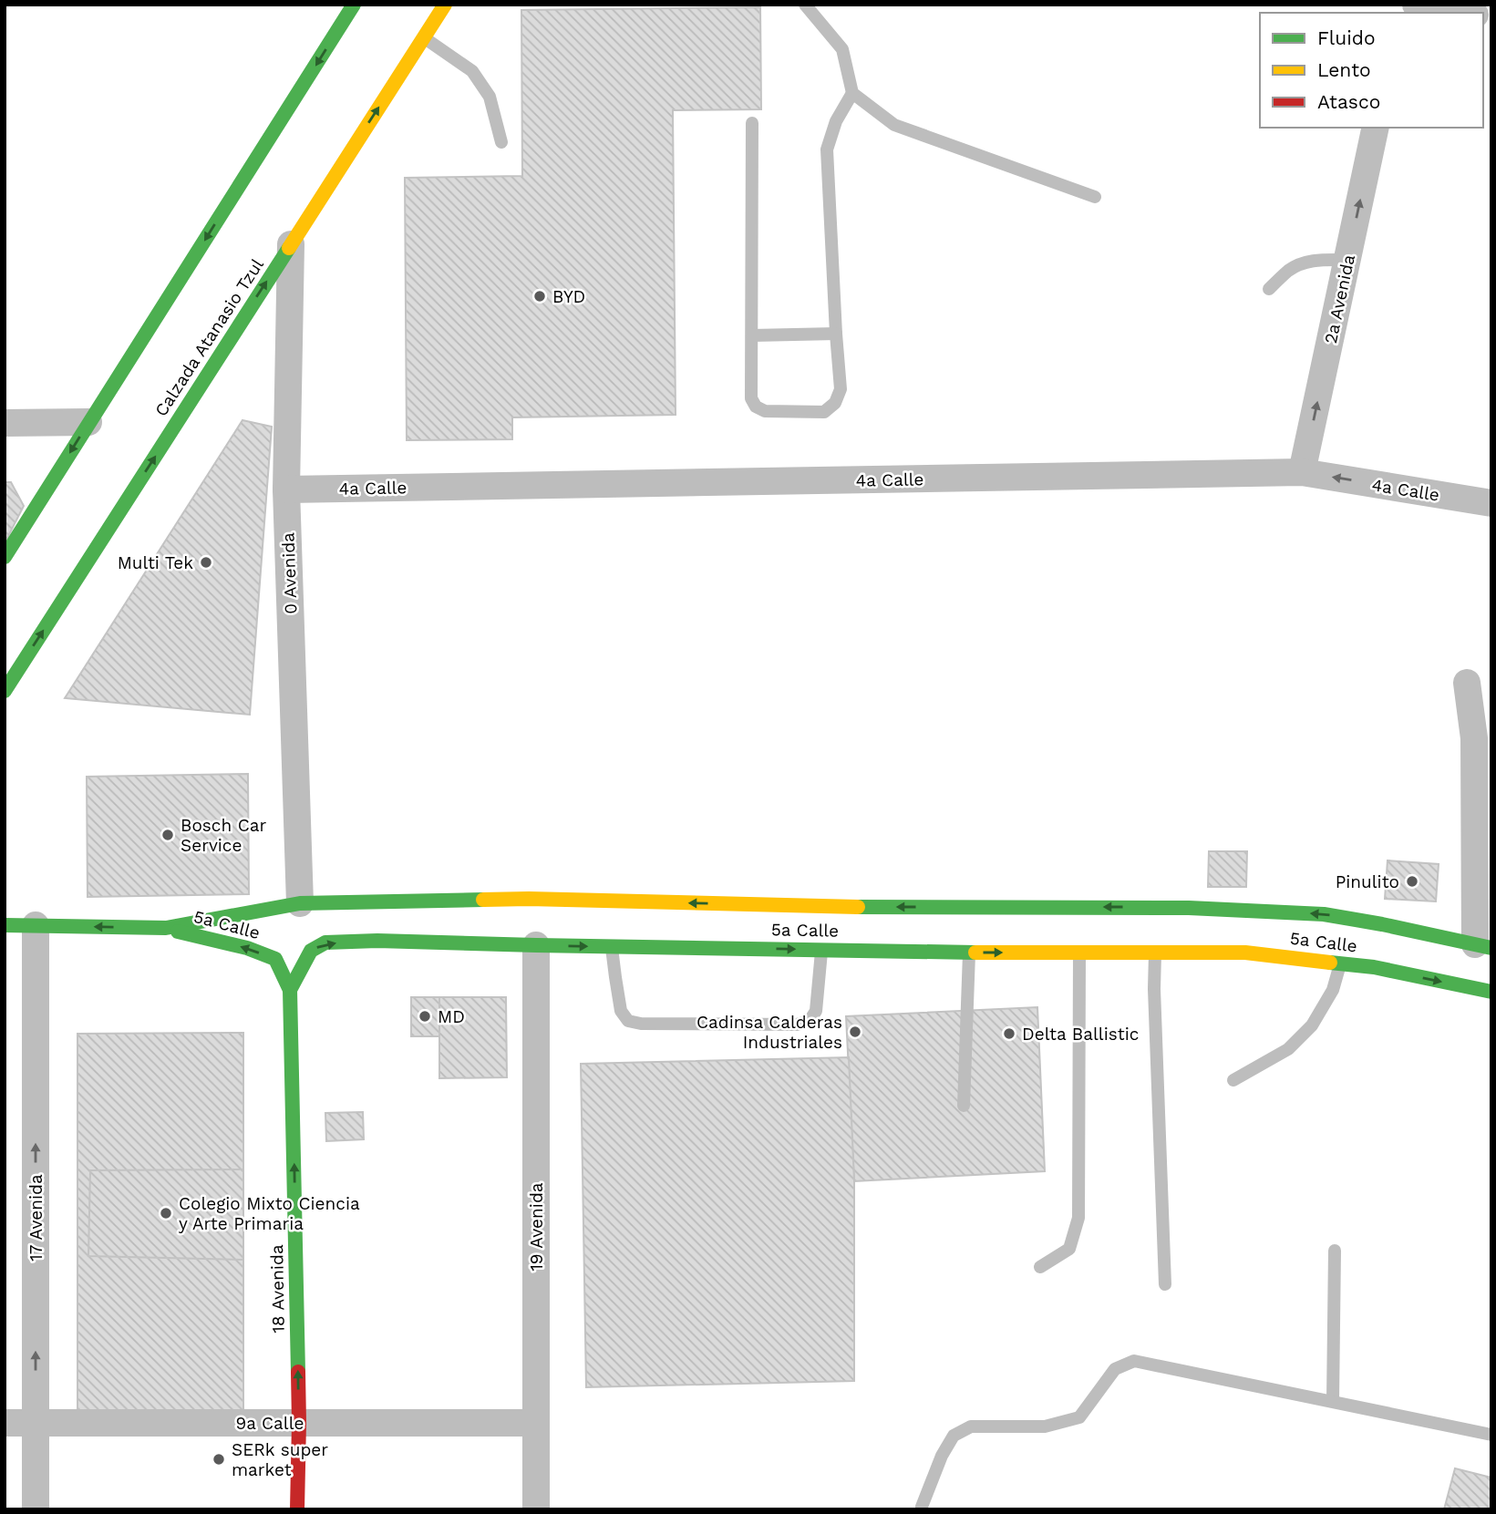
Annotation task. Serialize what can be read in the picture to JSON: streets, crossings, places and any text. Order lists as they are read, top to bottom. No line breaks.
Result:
{"streets":{"main road":["Calzada Atanasio Tzul","5a Calle","18 Avenida"],"street":["2a Avenida","4a Calle","0 Avenida","17 Avenida","19 Avenida","9a Calle"]},"crossings":[["2a Avenida","4a Calle"],["Calzada Atanasio Tzul","0 Avenida"],["4a Calle","0 Avenida"],["0 Avenida","5a Calle"],["5a Calle","17 Avenida"],["5a Calle","19 Avenida"],["5a Calle","18 Avenida"],["17 Avenida","9a Calle"],["19 Avenida","9a Calle"],["18 Avenida","9a Calle"]],"one_way":["2a Avenida","17 Avenida","18 Avenida"],"places":["BYD","Multi Tek","Bosch Car Service","Pinulito","MD","Cadinsa Calderas Industriales","Delta Ballistic","Colegio Mixto Ciencia y Arte Primaria","SERk super market"],"legend":["Fluido","Lento","Atasco"]}
